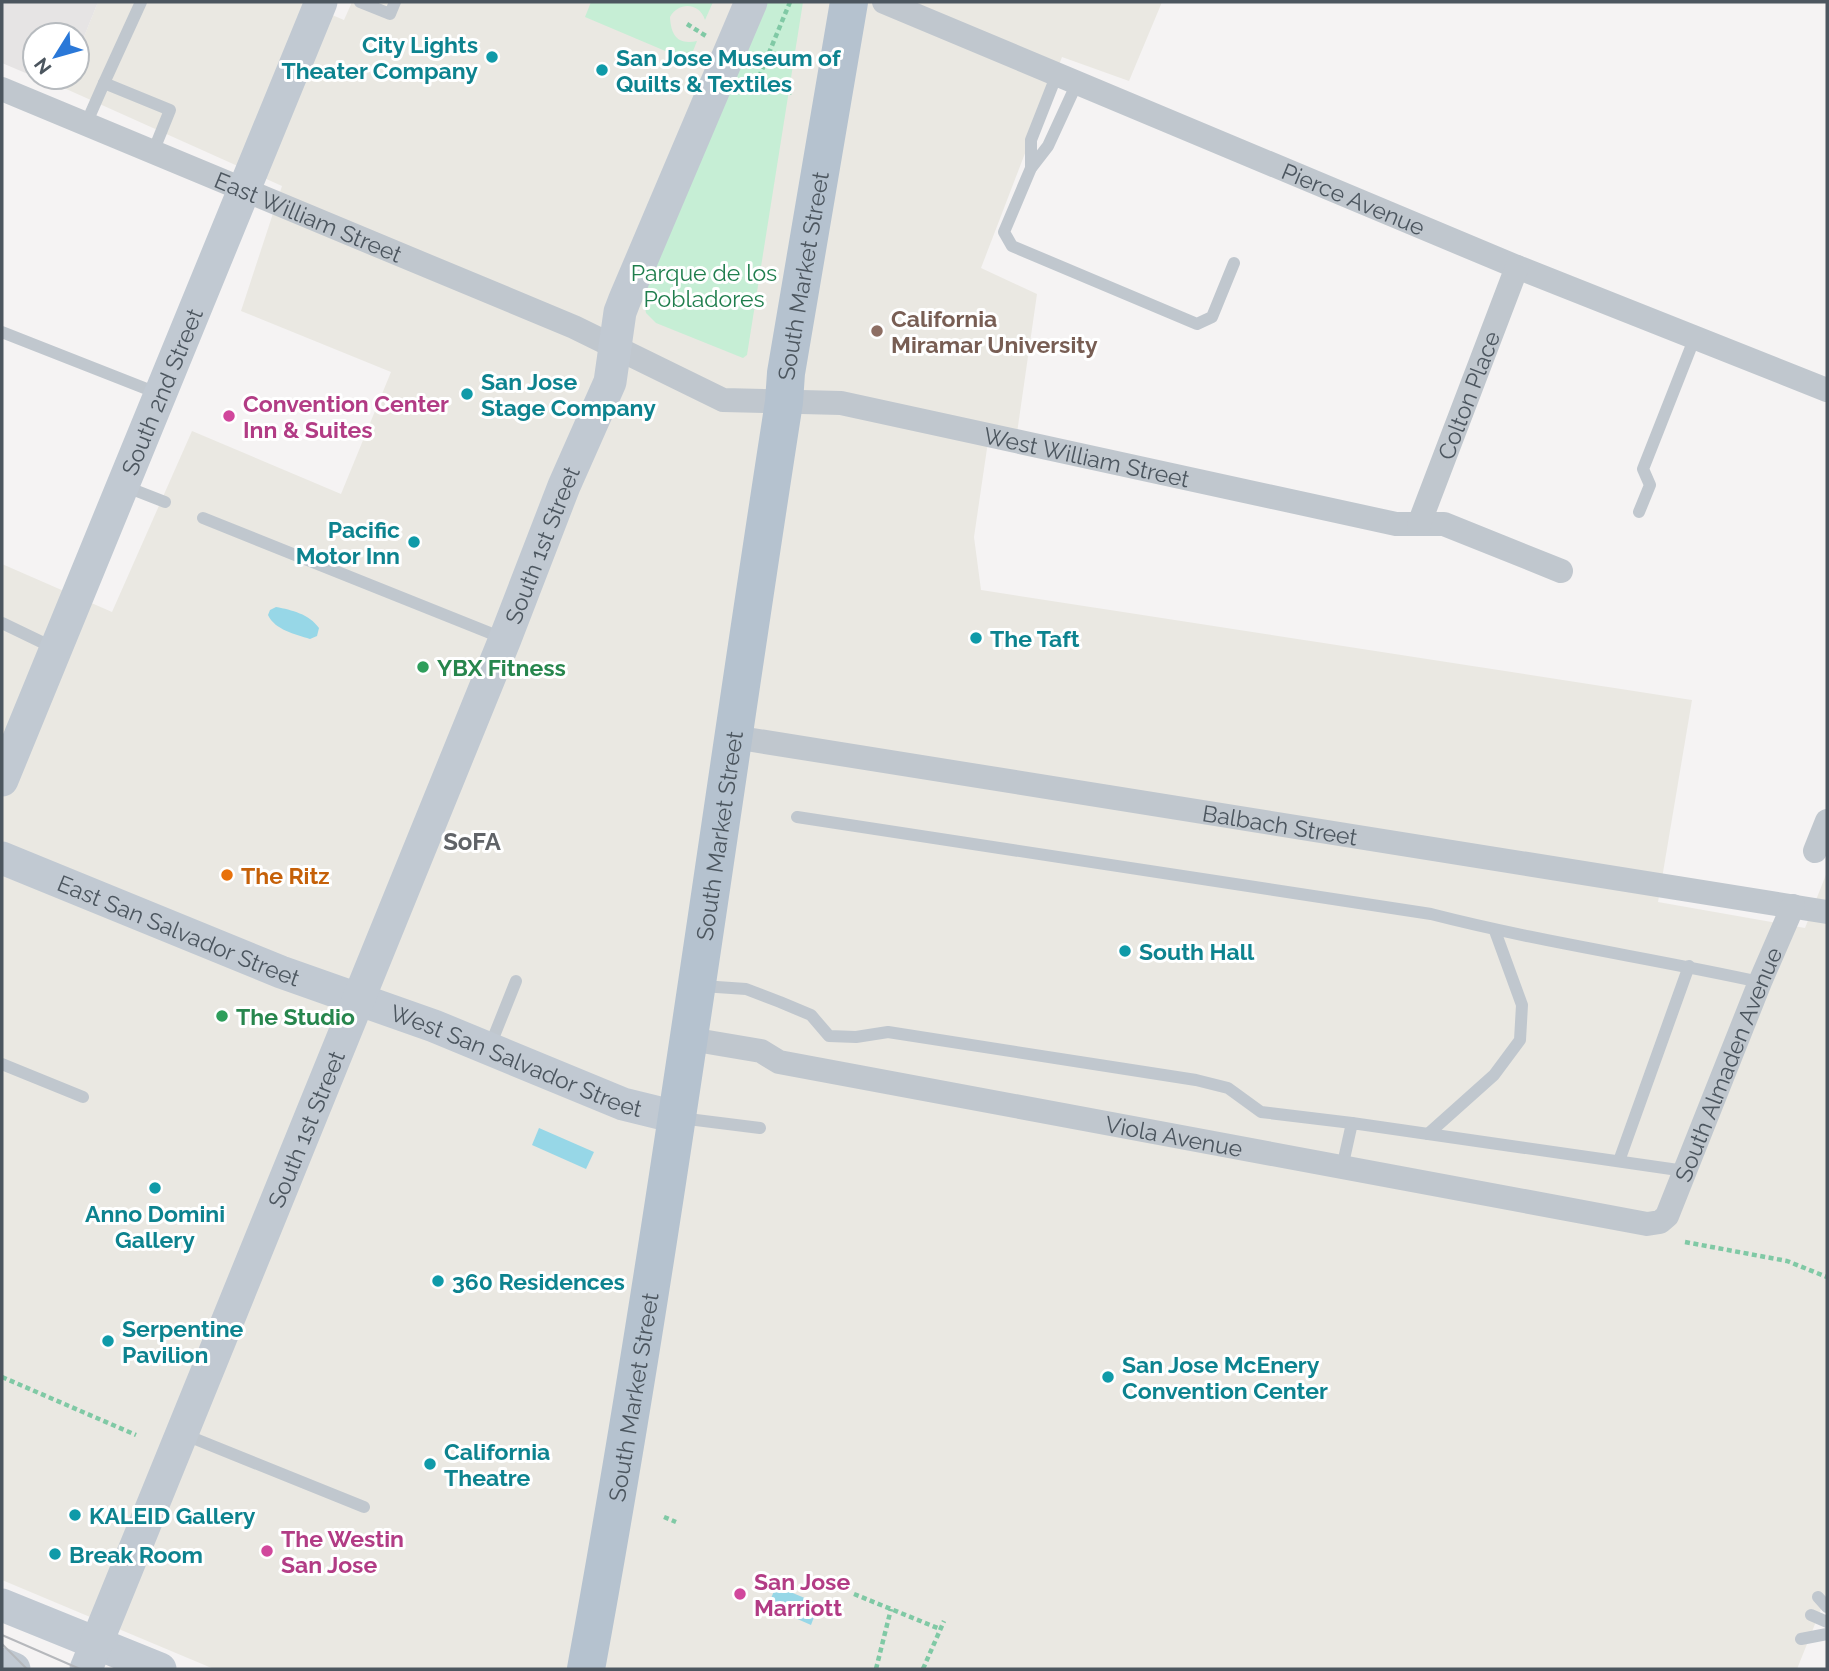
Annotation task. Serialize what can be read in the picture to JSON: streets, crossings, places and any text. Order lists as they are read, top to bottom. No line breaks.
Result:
{"streets":{"main road":["South Market Street"],"street":["Pierce Avenue","East William Street","South 2nd Street","Colton Place","West William Street","South 1st Street","Balbach Street","East San Salvador Street","West San Salvador Street","South Almaden Avenue","Viola Avenue"]},"crossings":[["Pierce Avenue","Colton Place"],["East William Street","South 2nd Street"],["East William Street","West William Street"],["East William Street","South 1st Street"],["South Market Street","West William Street"],["South Market Street","Balbach Street"],["South Market Street","West San Salvador Street"],["South Market Street","Viola Avenue"],["Colton Place","West William Street"],["West William Street","South 1st Street"],["South 1st Street","East San Salvador Street"],["South 1st Street","West San Salvador Street"],["Balbach Street","South Almaden Avenue"],["East San Salvador Street","West San Salvador Street"],["South Almaden Avenue","Viola Avenue"]],"districts":["SoFA"],"parks":["Parque de los Pobladores"],"places":["City Lights Theater Company","San Jose Museum of Quilts & Textiles","California Miramar University","San Jose Stage Company","Convention Center Inn & Suites","Pacific Motor Inn","The Taft","YBX Fitness","The Ritz","South Hall","The Studio","Anno Domini Gallery","360 Residences","Serpentine Pavilion","San Jose McEnery Convention Center","California Theatre","KALEID Gallery","The Westin San Jose","Break Room","San Jose Marriott"],"north":"bottom left"}
